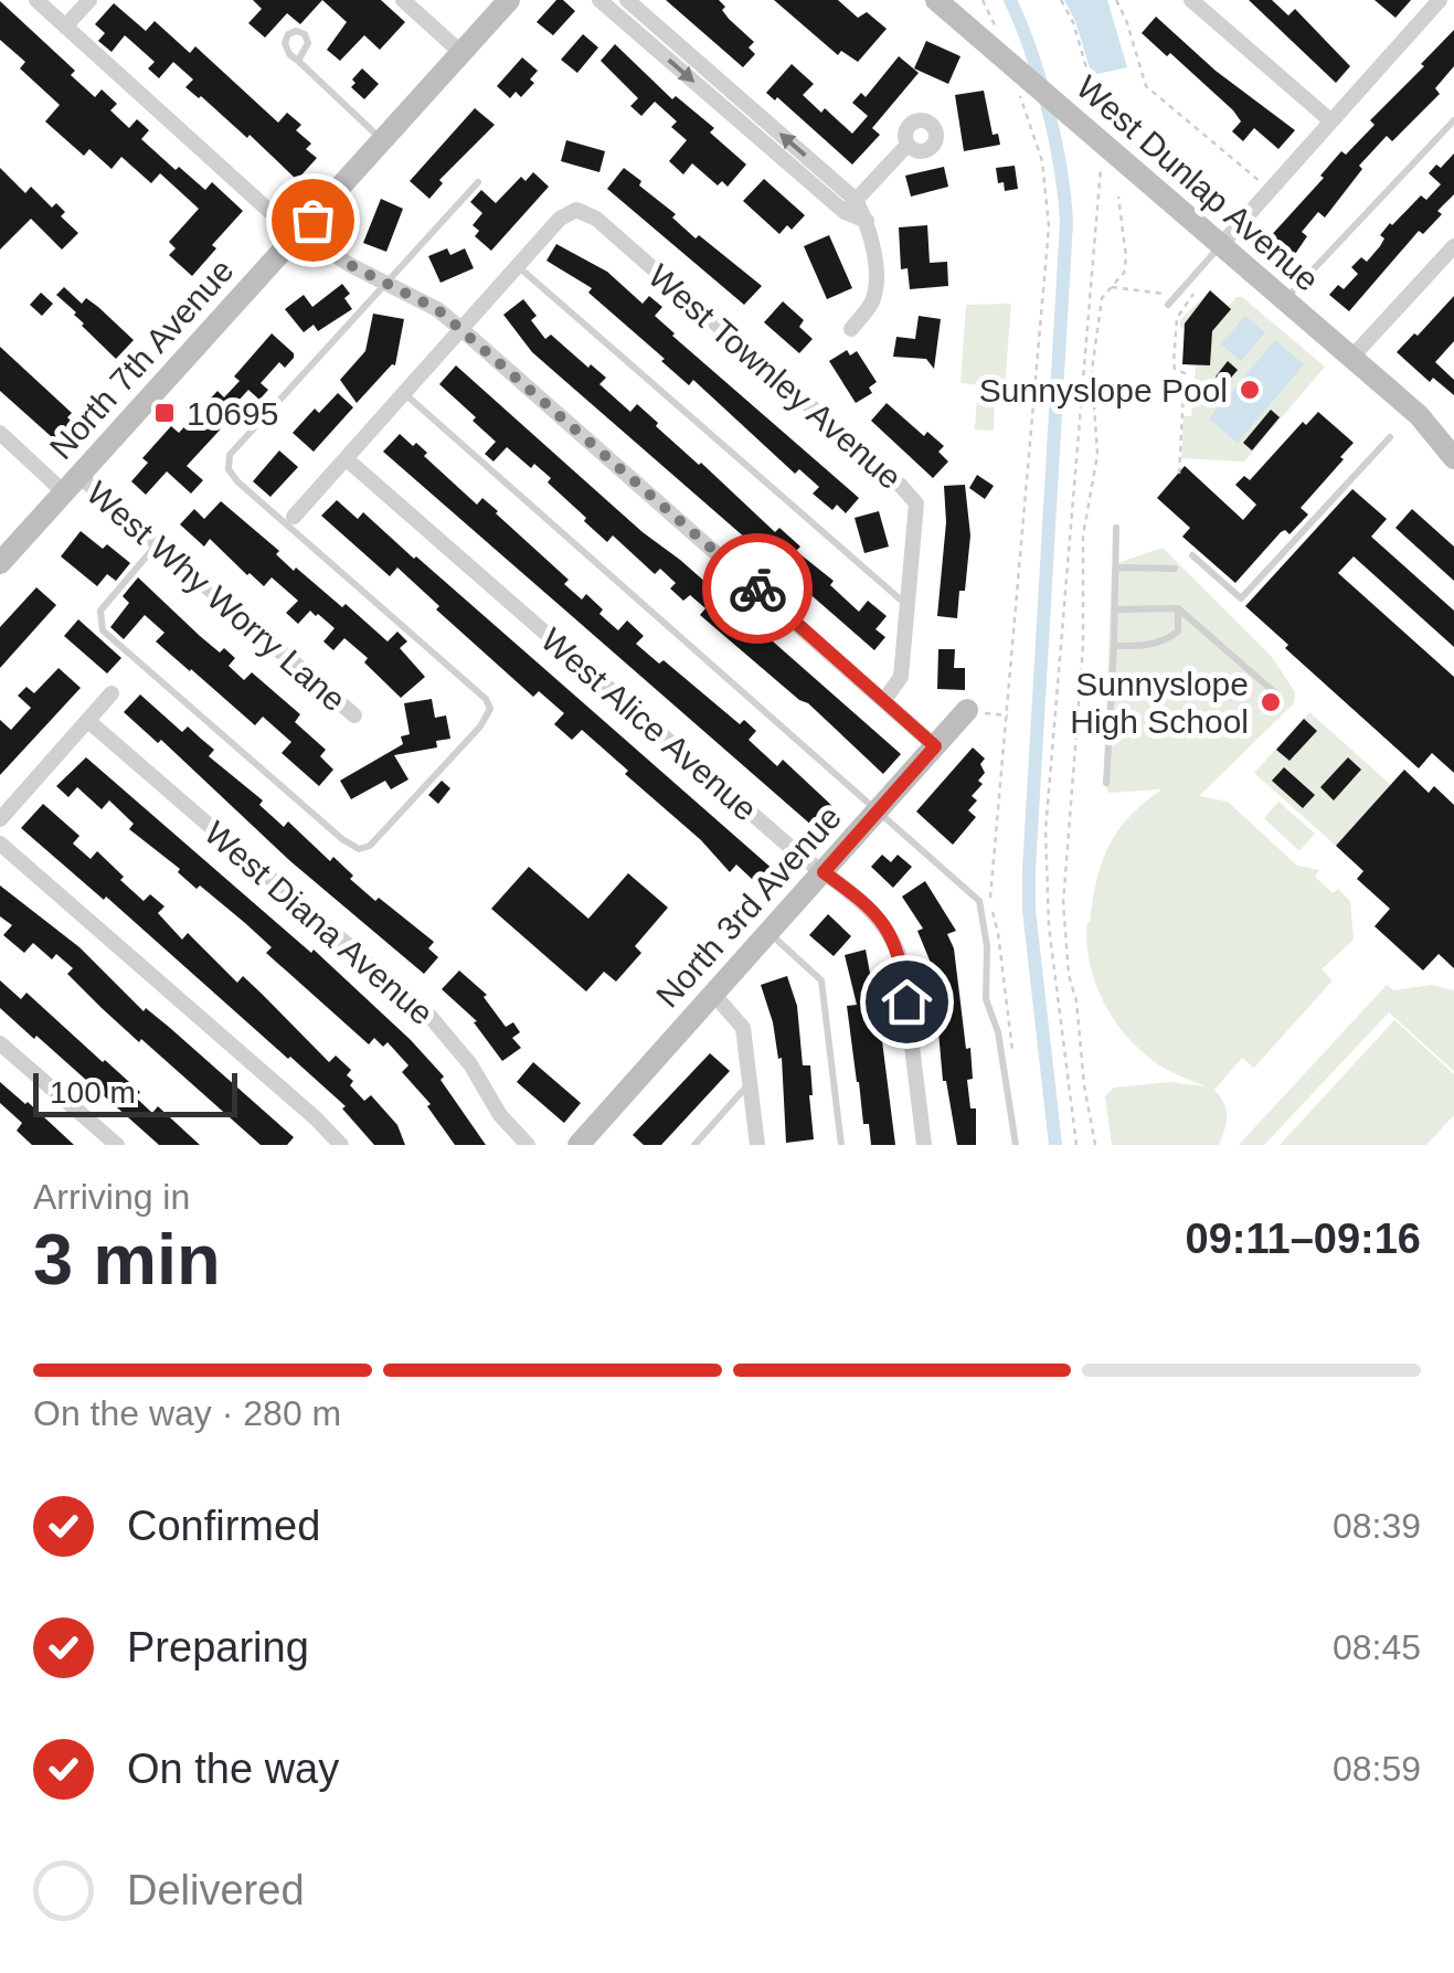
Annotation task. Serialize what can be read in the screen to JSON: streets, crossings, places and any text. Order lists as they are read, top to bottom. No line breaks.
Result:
{"streets":{"main road":["West Dunlap Avenue","North 7th Avenue","North 3rd Avenue"],"street":["West Townley Avenue","West Why Worry Lane","West Alice Avenue","West Diana Avenue"]},"crossings":[["North 7th Avenue","West Why Worry Lane"],["West Alice Avenue","North 3rd Avenue"]],"places":{"other":["Sunnyslope Pool","Sunnyslope High School"],"transit":["10695"]},"scale_bar":"100 m","page":{"scale":"100 m","heading":["3 min","Arriving in","09:11–09:16"],"bar":"On the way · 280 m","list":[["Confirmed","08:39"],["Preparing","08:45"],["On the way","08:59"],"Delivered"]}}
